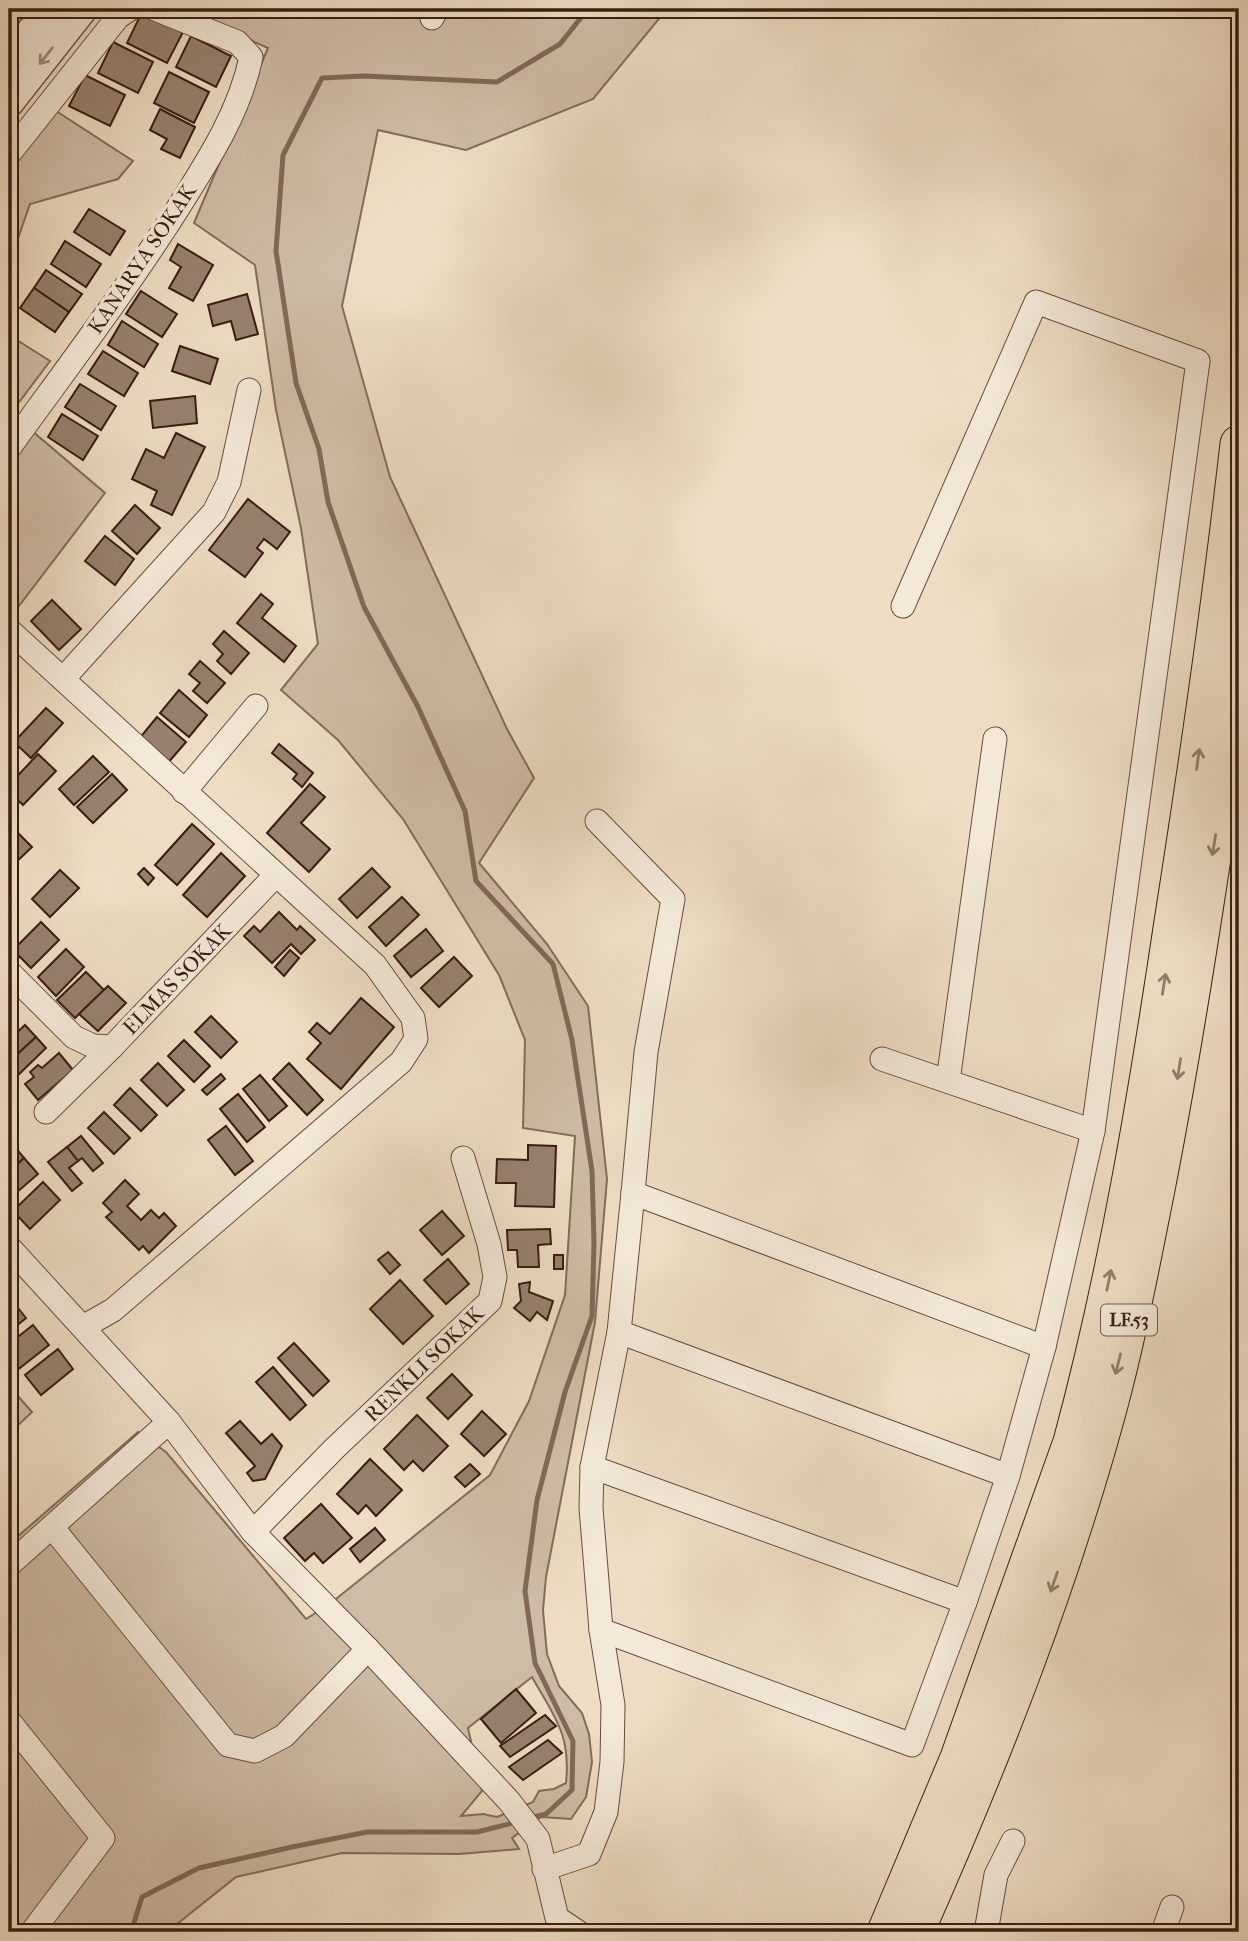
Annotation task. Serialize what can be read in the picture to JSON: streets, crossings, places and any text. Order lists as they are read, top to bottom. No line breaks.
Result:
{"streets":{"highway":["LF.53"],"street":["KANARYA SOKAK","ELMAS SOKAK","RENKLI SOKAK"]}}
